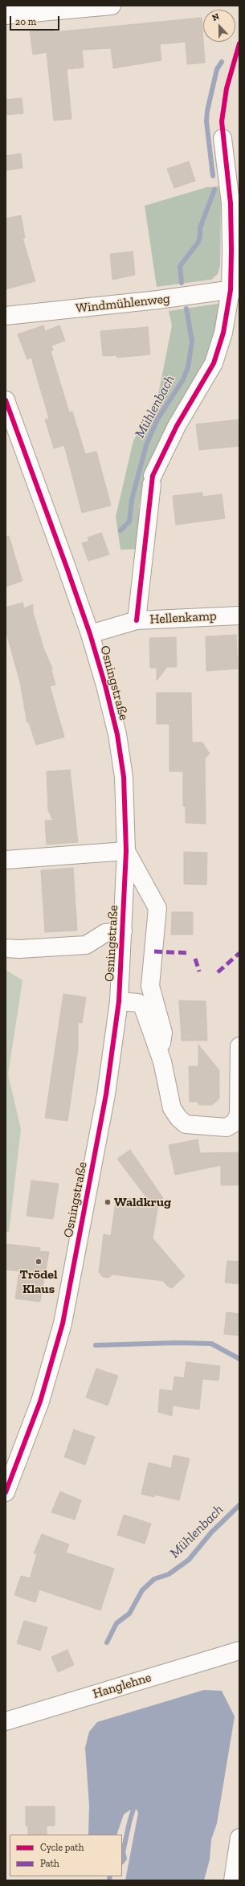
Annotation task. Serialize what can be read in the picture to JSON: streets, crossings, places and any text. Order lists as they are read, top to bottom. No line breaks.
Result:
{"streets":{"main road":["Windmühlenweg","Hellenkamp","Osningstraße","Hanglehne"]},"crossings":[["Hellenkamp","Osningstraße"]],"water":["Mühlenbach"],"places":["Waldkrug","Trödel Klaus"],"legend":["Cycle path","Path"],"scale_bar":"20 m","north":"top"}
